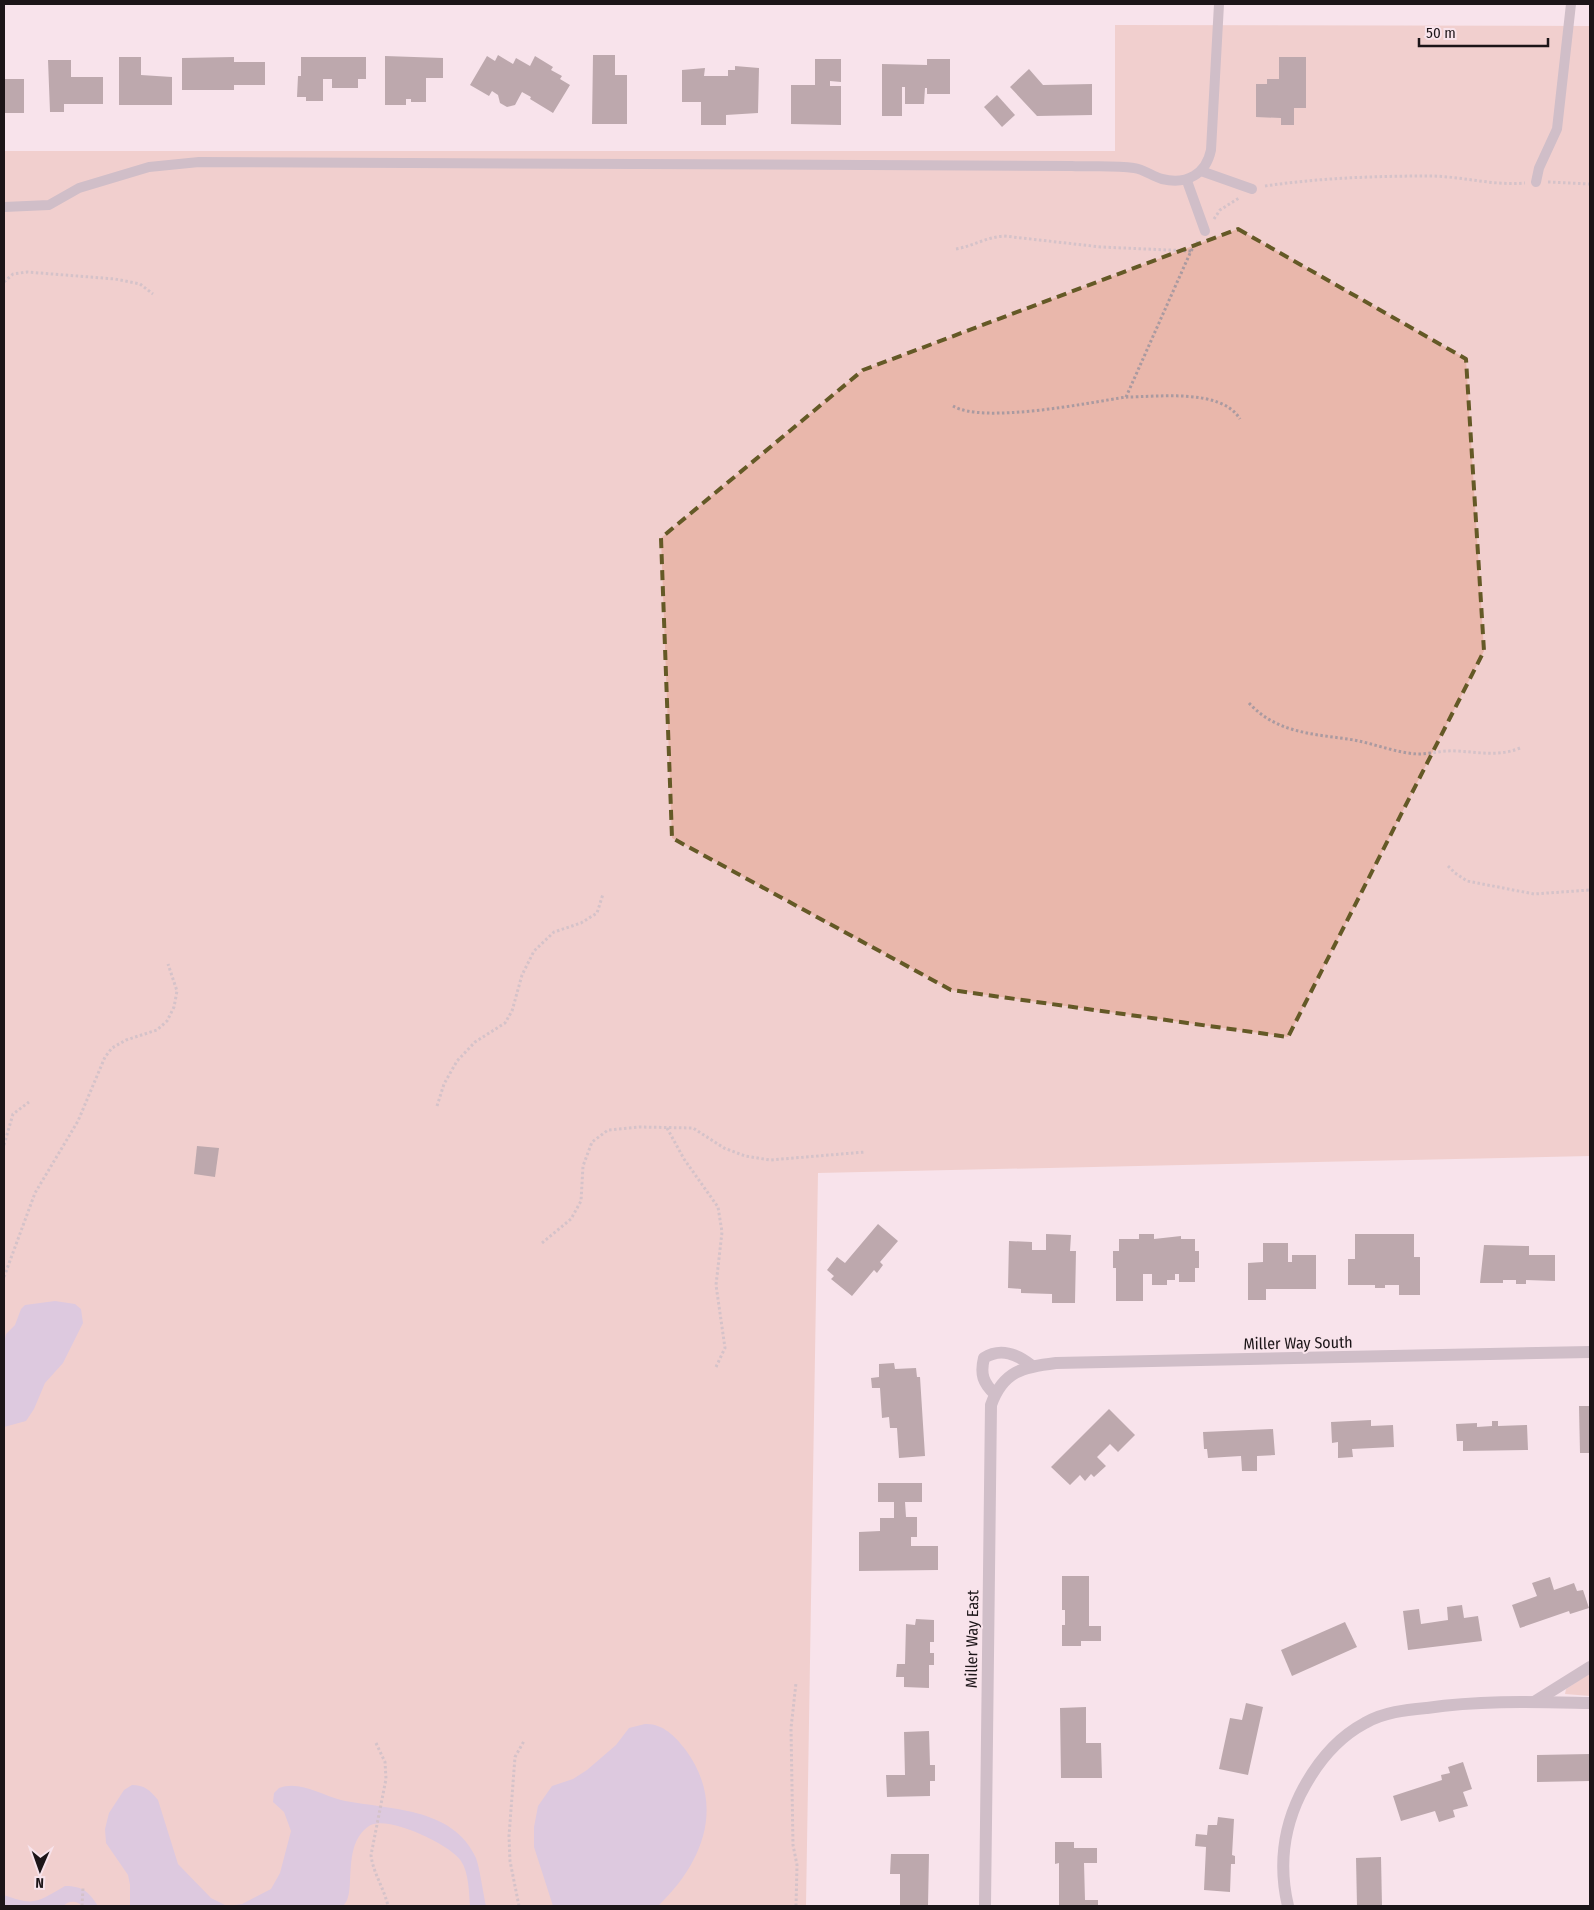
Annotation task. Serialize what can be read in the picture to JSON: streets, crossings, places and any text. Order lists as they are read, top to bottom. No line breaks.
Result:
{"streets":{"street":["Miller Way South","Miller Way East"]},"crossings":[["Miller Way South","Miller Way East"]],"scale_bar":"50 m","north":"bottom"}
